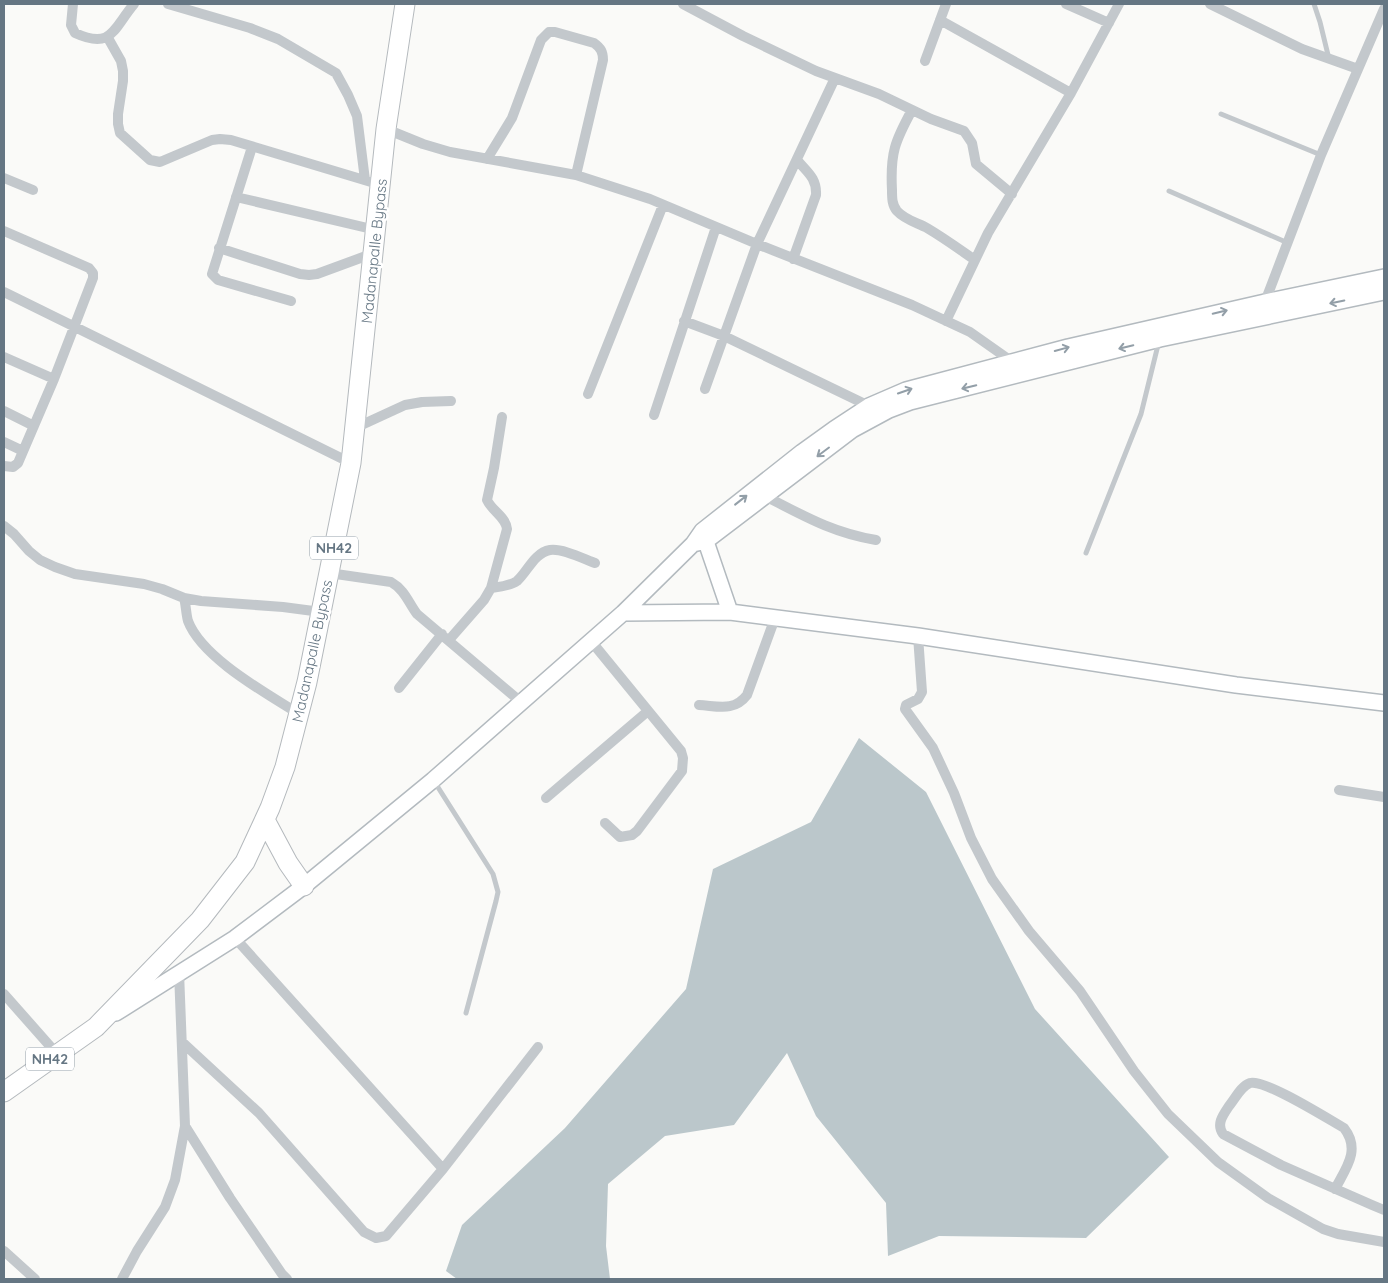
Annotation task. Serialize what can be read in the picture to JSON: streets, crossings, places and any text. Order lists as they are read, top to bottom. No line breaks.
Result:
{"streets":{"highway":["Madanapalle Bypass","NH42"]},"crossings":[["Madanapalle Bypass","NH42"]]}
